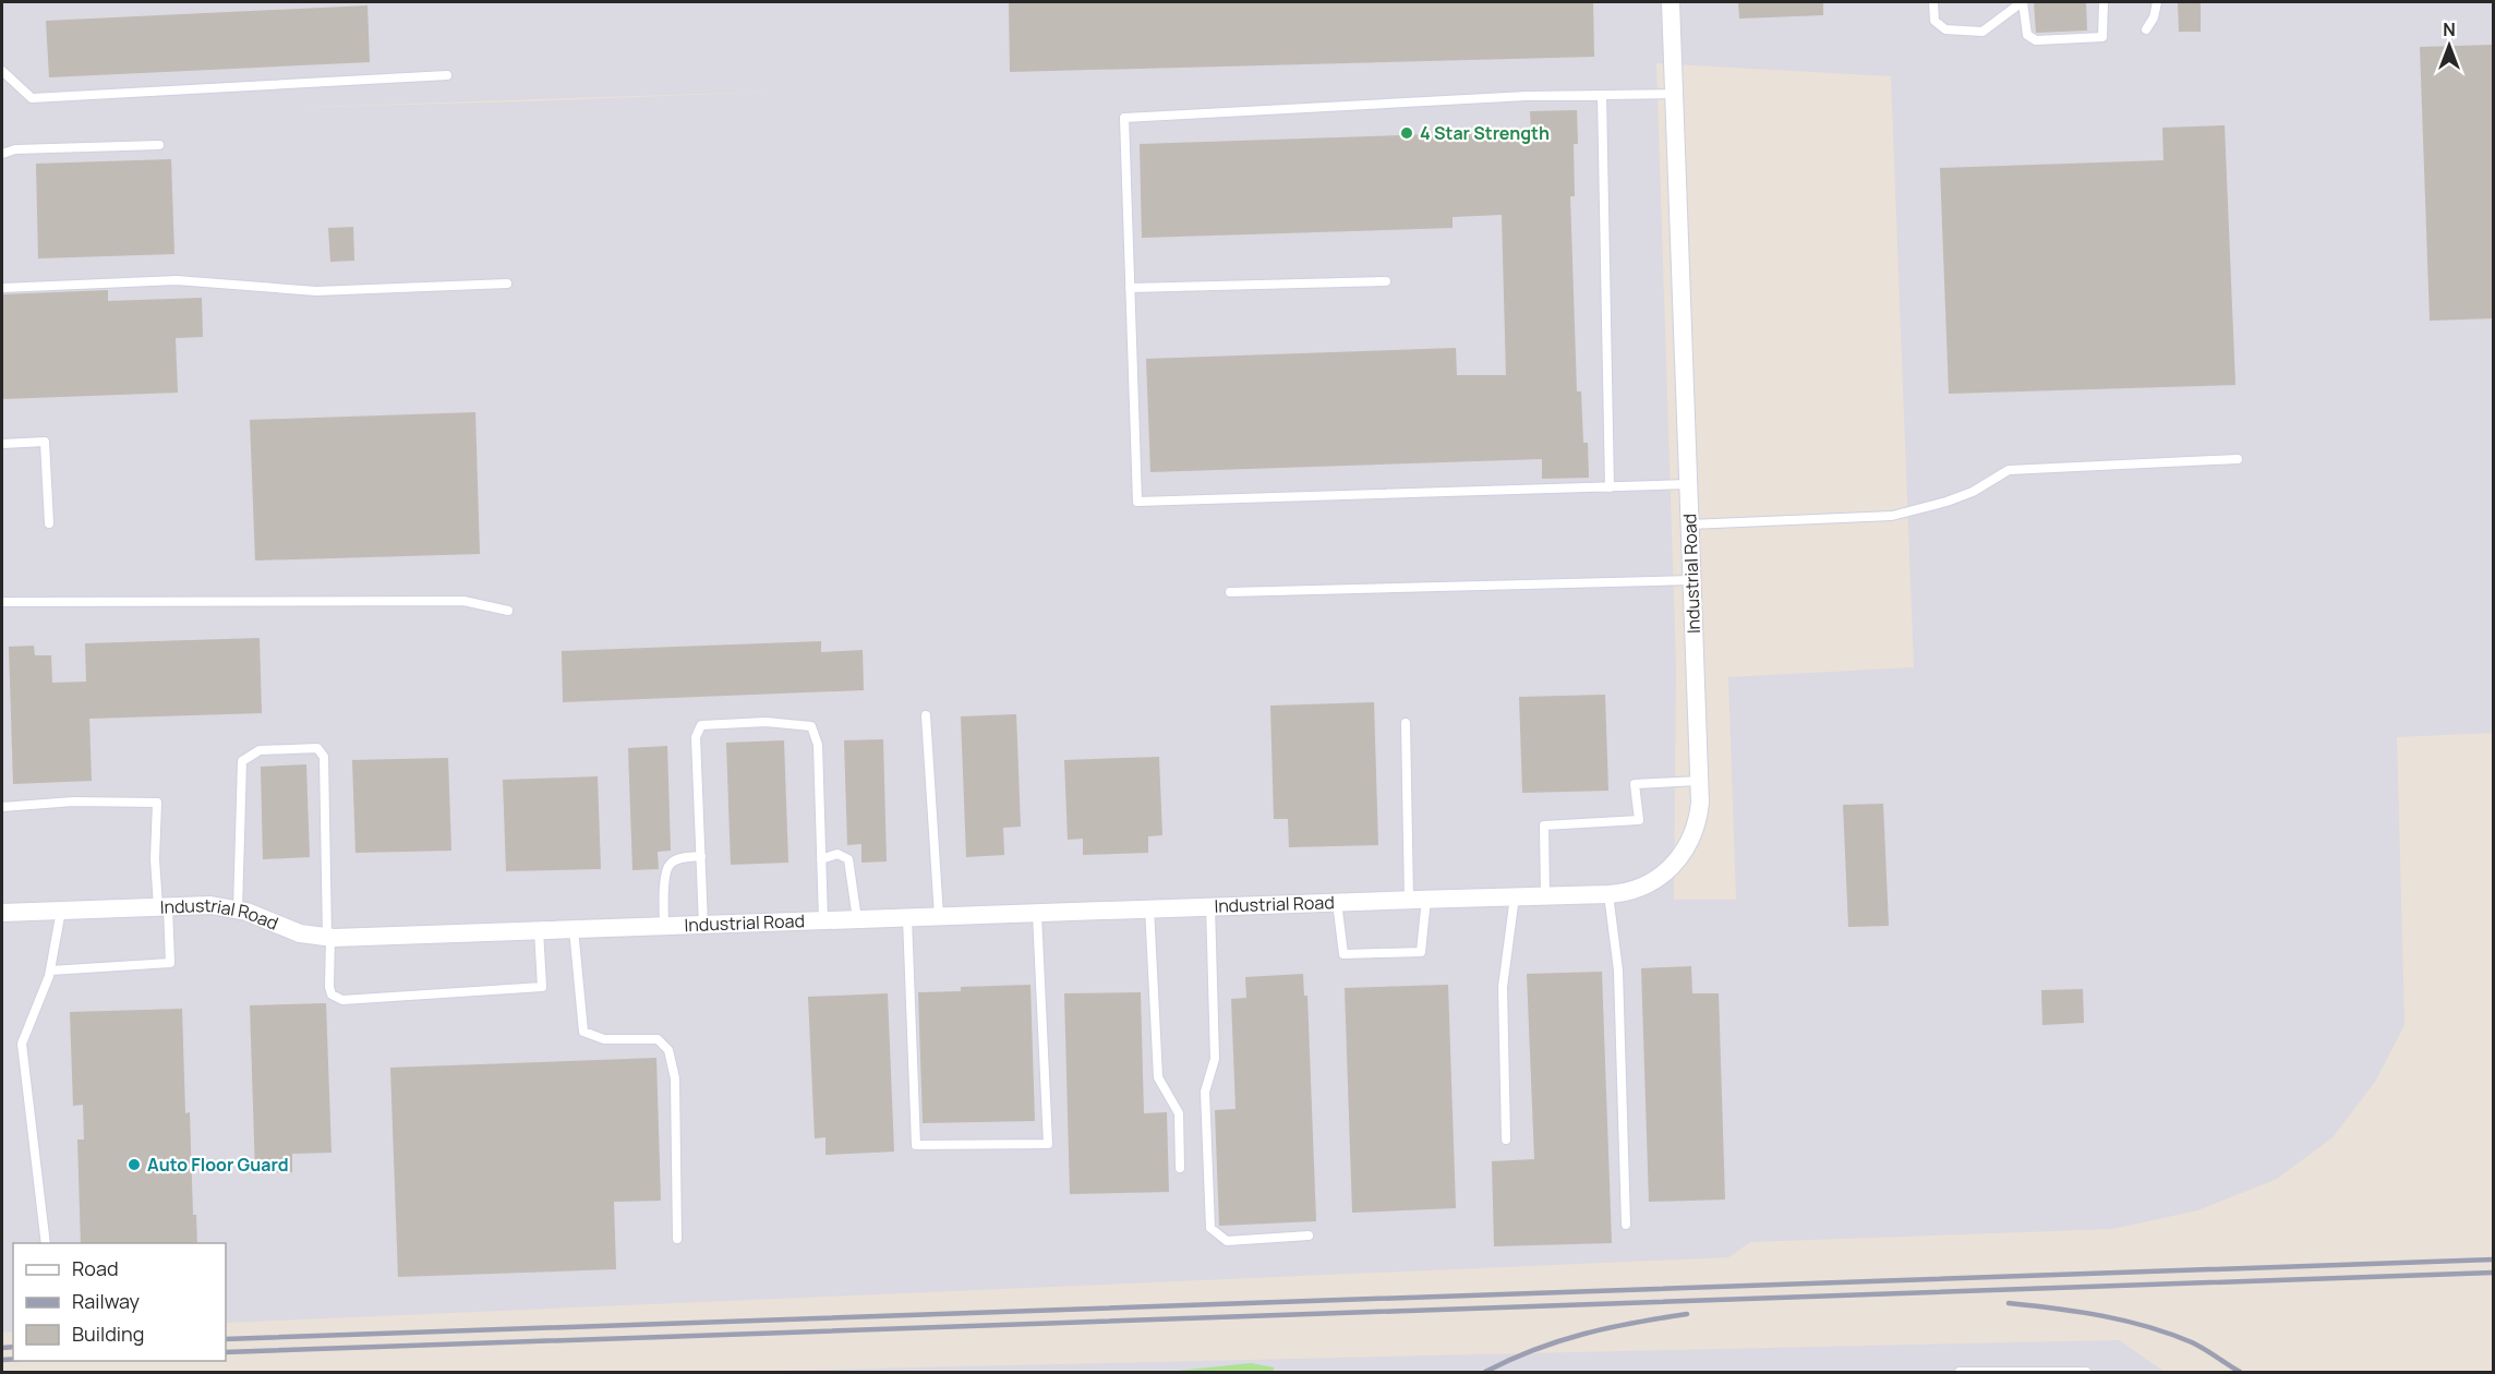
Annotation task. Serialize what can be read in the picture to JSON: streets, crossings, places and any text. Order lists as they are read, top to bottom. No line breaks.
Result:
{"streets":{"street":["Industrial Road"]},"places":["4 Star Strength","Auto Floor Guard"],"legend":["Road","Railway","Building"],"north":"top"}
